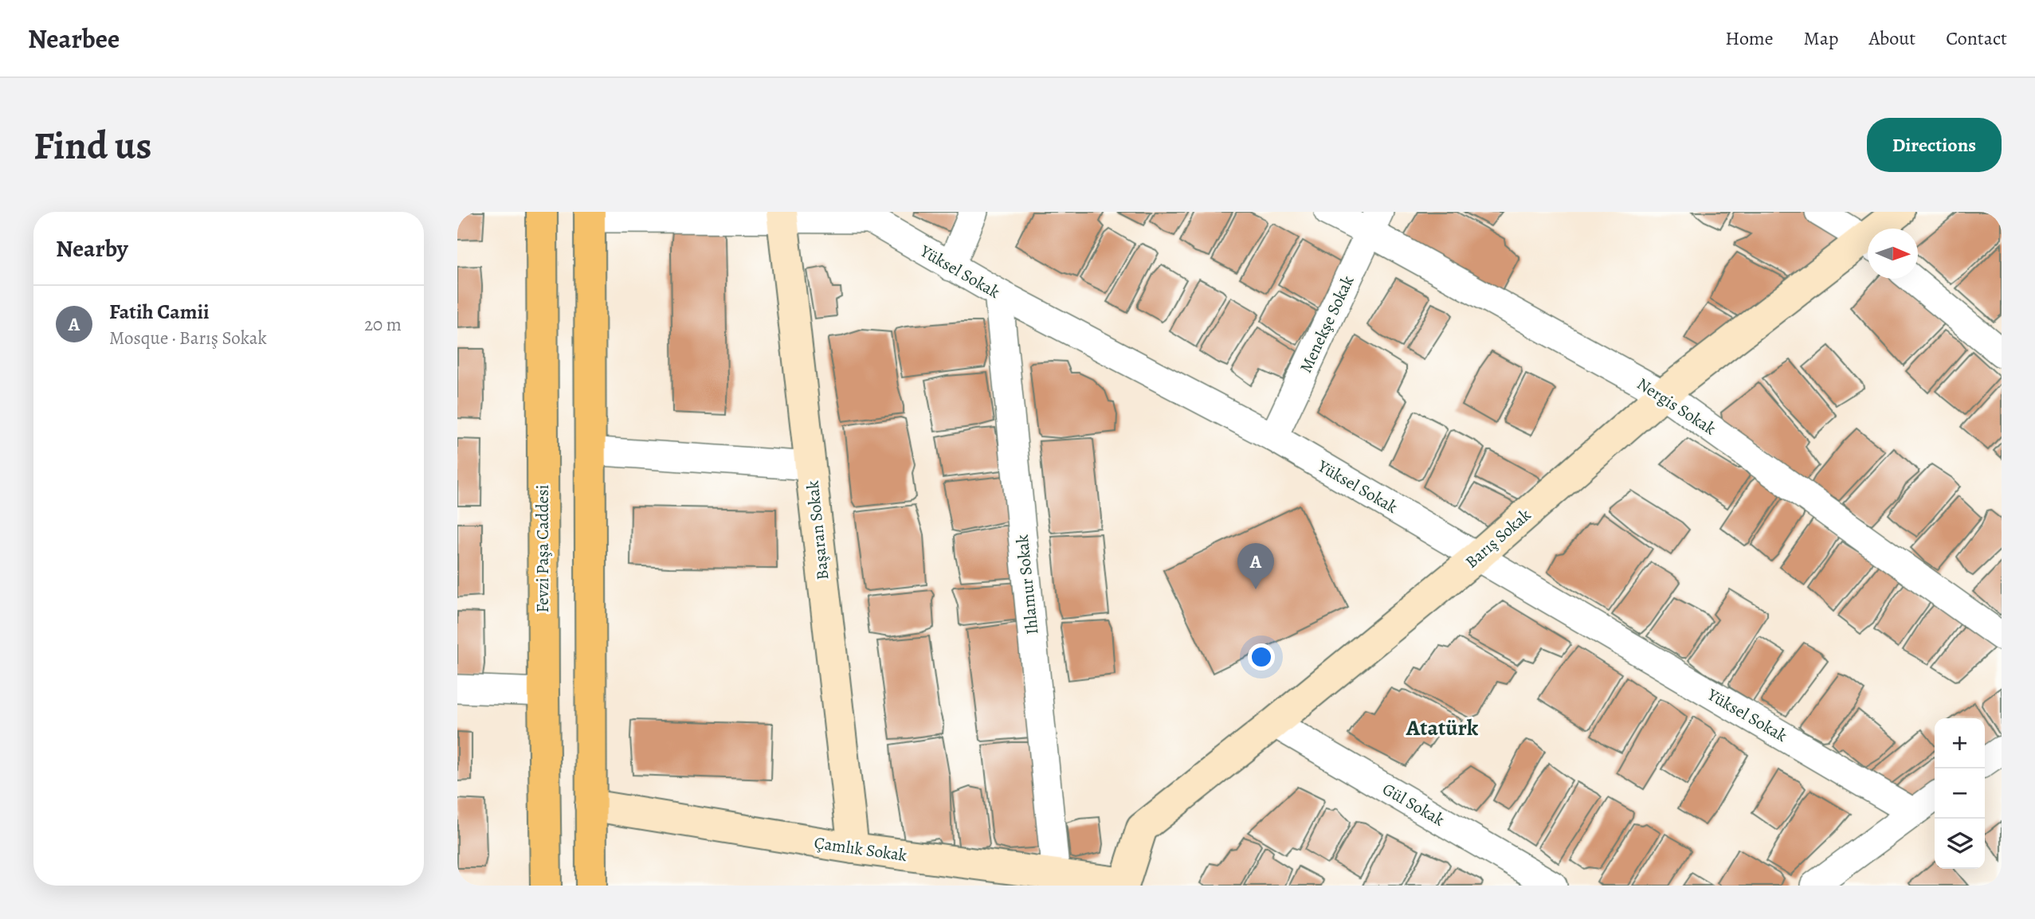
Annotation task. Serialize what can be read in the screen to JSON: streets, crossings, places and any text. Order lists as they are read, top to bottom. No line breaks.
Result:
{"streets":{"main road":["Fevzi Paşa Caddesi"],"street":["Yüksel Sokak","Menekşe Sokak","Nergis Sokak","Başaran Sokak","Barış Sokak","Ihlamur Sokak","Gül Sokak","Çamlık Sokak"]},"crossings":[["Yüksel Sokak","Menekşe Sokak"],["Yüksel Sokak","Başaran Sokak"],["Yüksel Sokak","Barış Sokak"],["Yüksel Sokak","Ihlamur Sokak"],["Menekşe Sokak","Nergis Sokak"],["Nergis Sokak","Barış Sokak"],["Başaran Sokak","Çamlık Sokak"],["Barış Sokak","Gül Sokak"],["Barış Sokak","Çamlık Sokak"],["Ihlamur Sokak","Çamlık Sokak"]],"districts":["Atatürk"],"north":"right","page":{"header":"Nearbee","nav":["Home","Map","About","Contact"],"buttons":"Directions","title":"Find us","heading":"Nearby","list":[{"mark":"A","name":"Fatih Camii","note":"Mosque · Barış Sokak","value":"20 m"}],"pins":"A","map_buttons":["+","−"]}}
